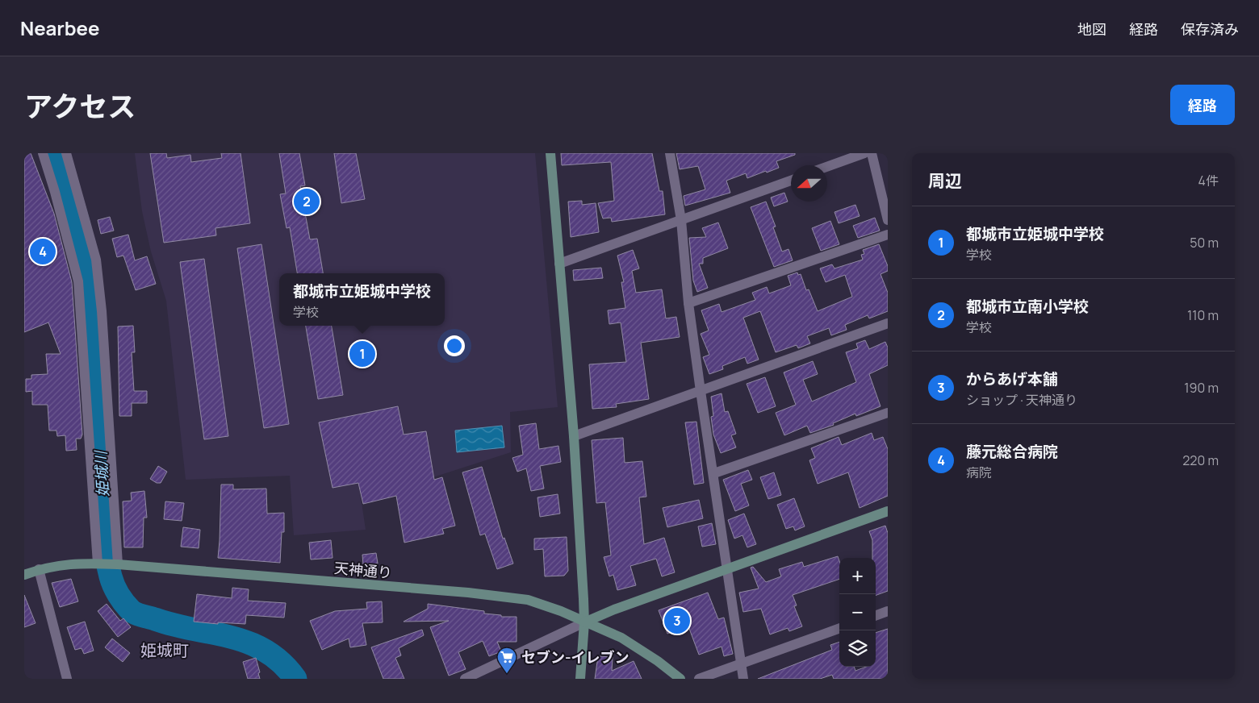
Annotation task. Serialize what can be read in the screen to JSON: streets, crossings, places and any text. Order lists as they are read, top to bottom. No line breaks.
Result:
{"streets":{"street":["天神通り"]},"districts":["姫城町"],"water":["姫城川"],"places":{"supermarket":["セブン-イレブン"]},"north":"left","page":{"header":"Nearbee","nav":["地図","経路","保存済み"],"title":"アクセス","buttons":"経路","heading":["周辺","4件"],"pins":["2","4","1","3"],"list":[{"mark":"1","name":"都城市立姫城中学校","note":"学校","value":"50 m"},{"mark":"2","name":"都城市立南小学校","note":"学校","value":"110 m"},{"mark":"3","name":"からあげ本舗","note":"ショップ · 天神通り","value":"190 m"},{"mark":"4","name":"藤元総合病院","note":"病院","value":"220 m"}],"popup":["都城市立姫城中学校","学校"],"map_buttons":["+","−"]}}
